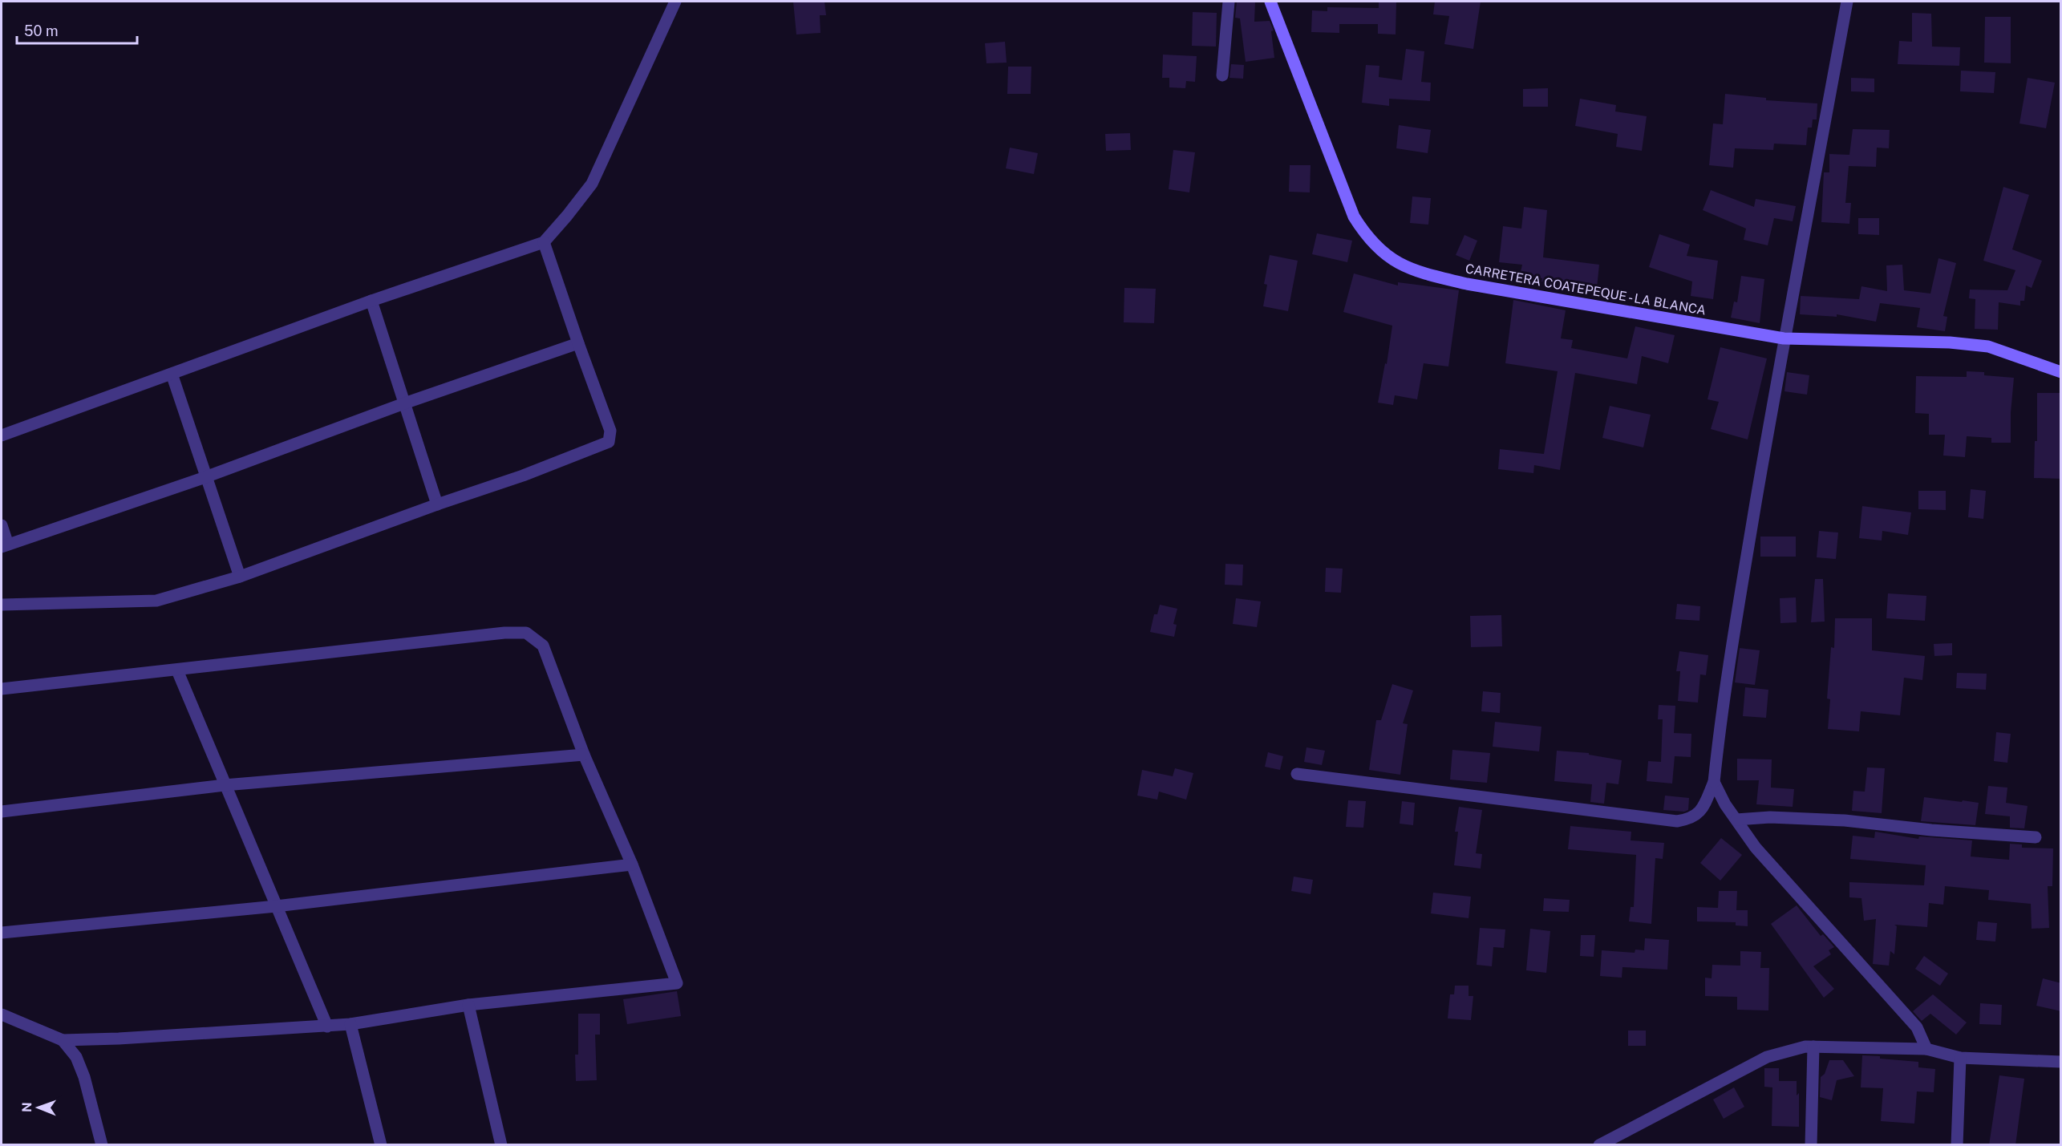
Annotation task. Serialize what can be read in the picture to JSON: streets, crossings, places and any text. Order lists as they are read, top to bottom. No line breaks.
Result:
{"streets":{"main road":["CARRETERA COATEPEQUE - LA BLANCA"]},"scale_bar":"50 m","north":"left"}
